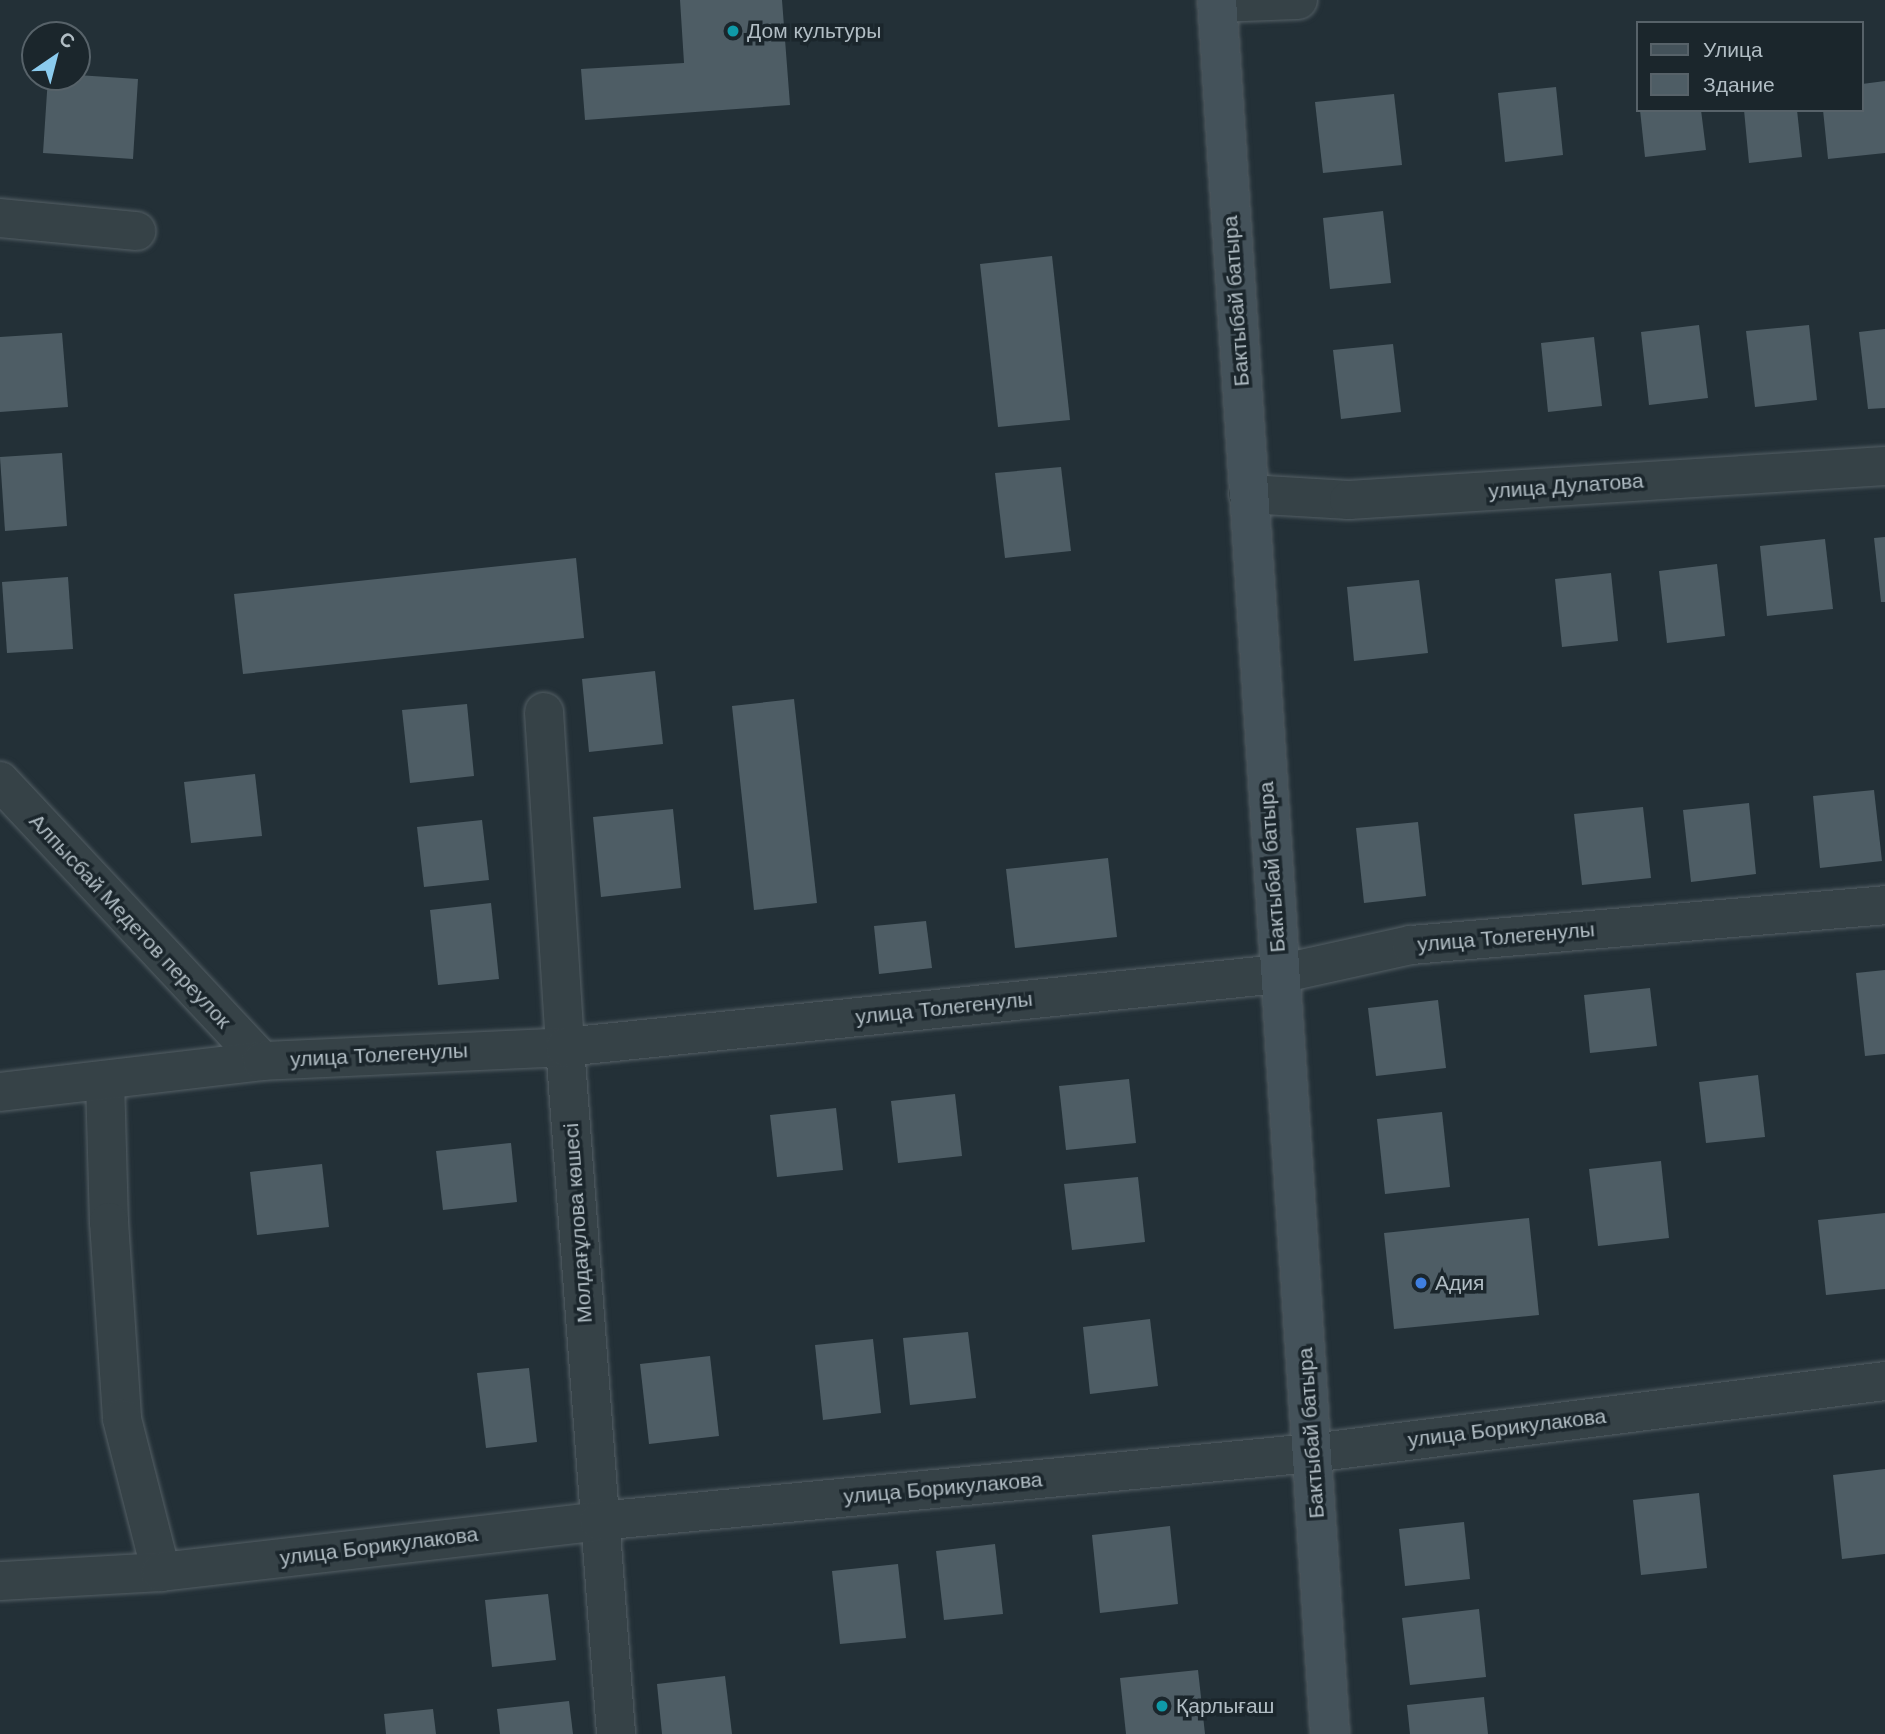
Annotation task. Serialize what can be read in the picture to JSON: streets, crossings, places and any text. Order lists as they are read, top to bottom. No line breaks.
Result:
{"streets":{"street":["Бактыбай батыра","улица Дулатова","Алпысбай Медетов переулок","улица Толегенулы","Молдағұлова көшесі","улица Борикулакова"]},"crossings":[["Бактыбай батыра","улица Дулатова"],["Бактыбай батыра","улица Толегенулы"],["Бактыбай батыра","улица Борикулакова"],["Алпысбай Медетов переулок","улица Толегенулы"],["улица Толегенулы","Молдағұлова көшесі"],["Молдағұлова көшесі","улица Борикулакова"]],"places":["Дом культуры","Адия","Қарлығаш"],"legend":["Улица","Здание"],"north":"top right"}
